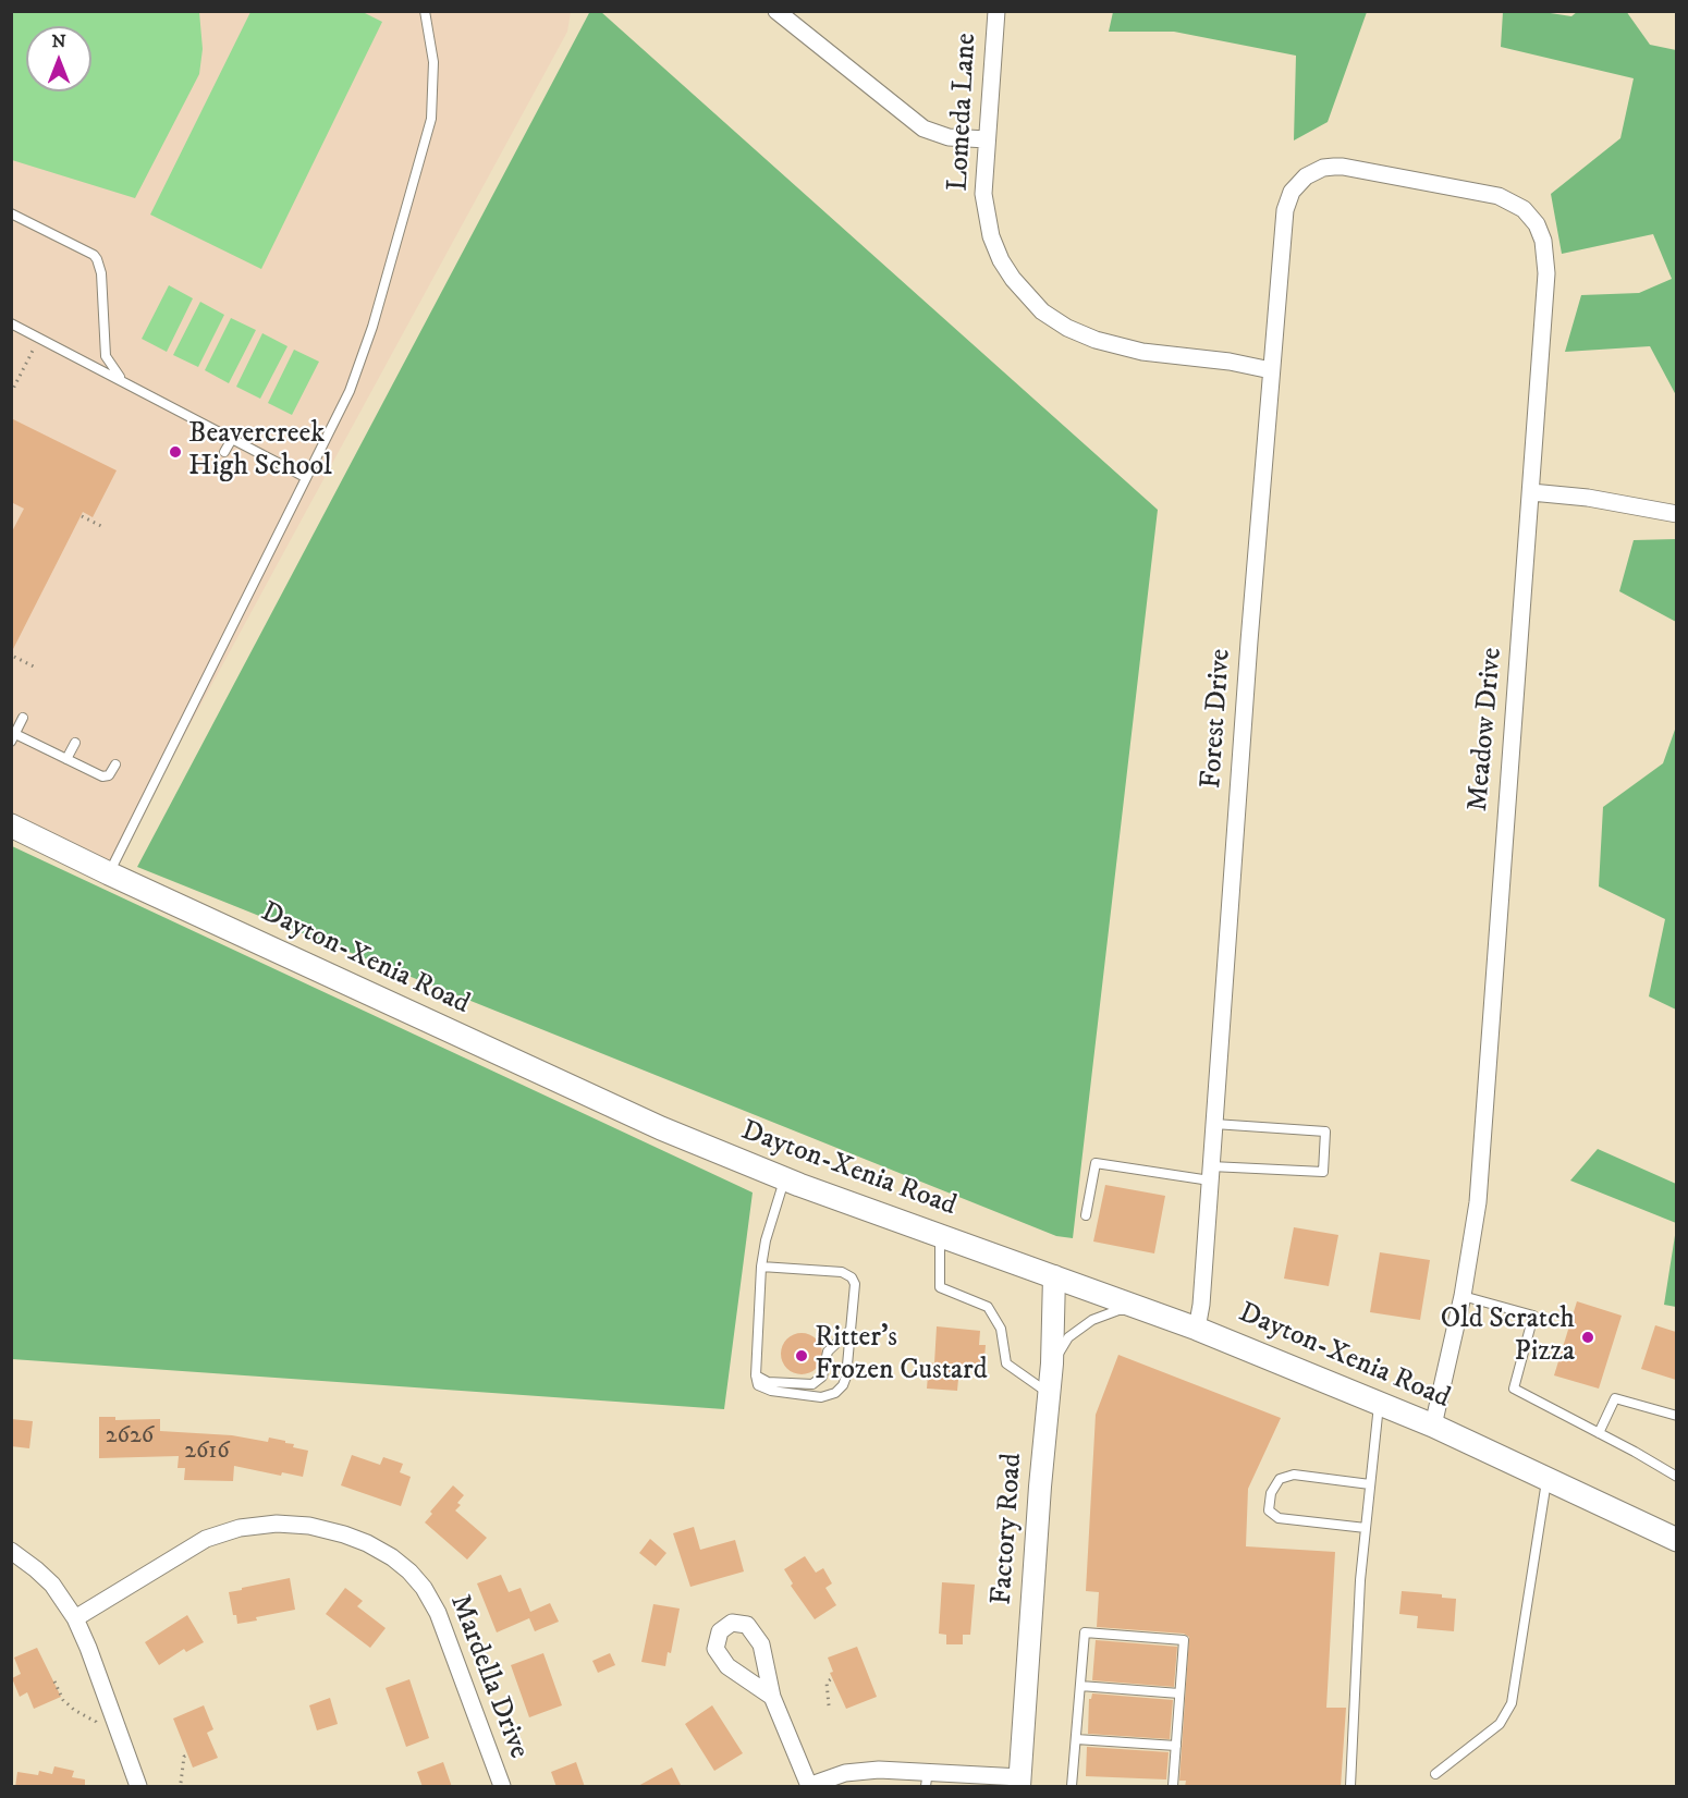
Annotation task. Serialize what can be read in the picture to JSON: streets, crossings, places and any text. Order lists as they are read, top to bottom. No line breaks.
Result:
{"streets":{"main road":["Dayton-Xenia Road"],"street":["Lomeda Lane","Forest Drive","Meadow Drive","Factory Road","Mardella Drive"]},"crossings":[["Lomeda Lane","Forest Drive"],["Forest Drive","Meadow Drive"],["Forest Drive","Dayton-Xenia Road"],["Meadow Drive","Dayton-Xenia Road"],["Dayton-Xenia Road","Factory Road"]],"places":["Beavercreek High School","Old Scratch Pizza","Ritter's Frozen Custard"],"house_numbers":["2626","2616"],"north":"top"}
